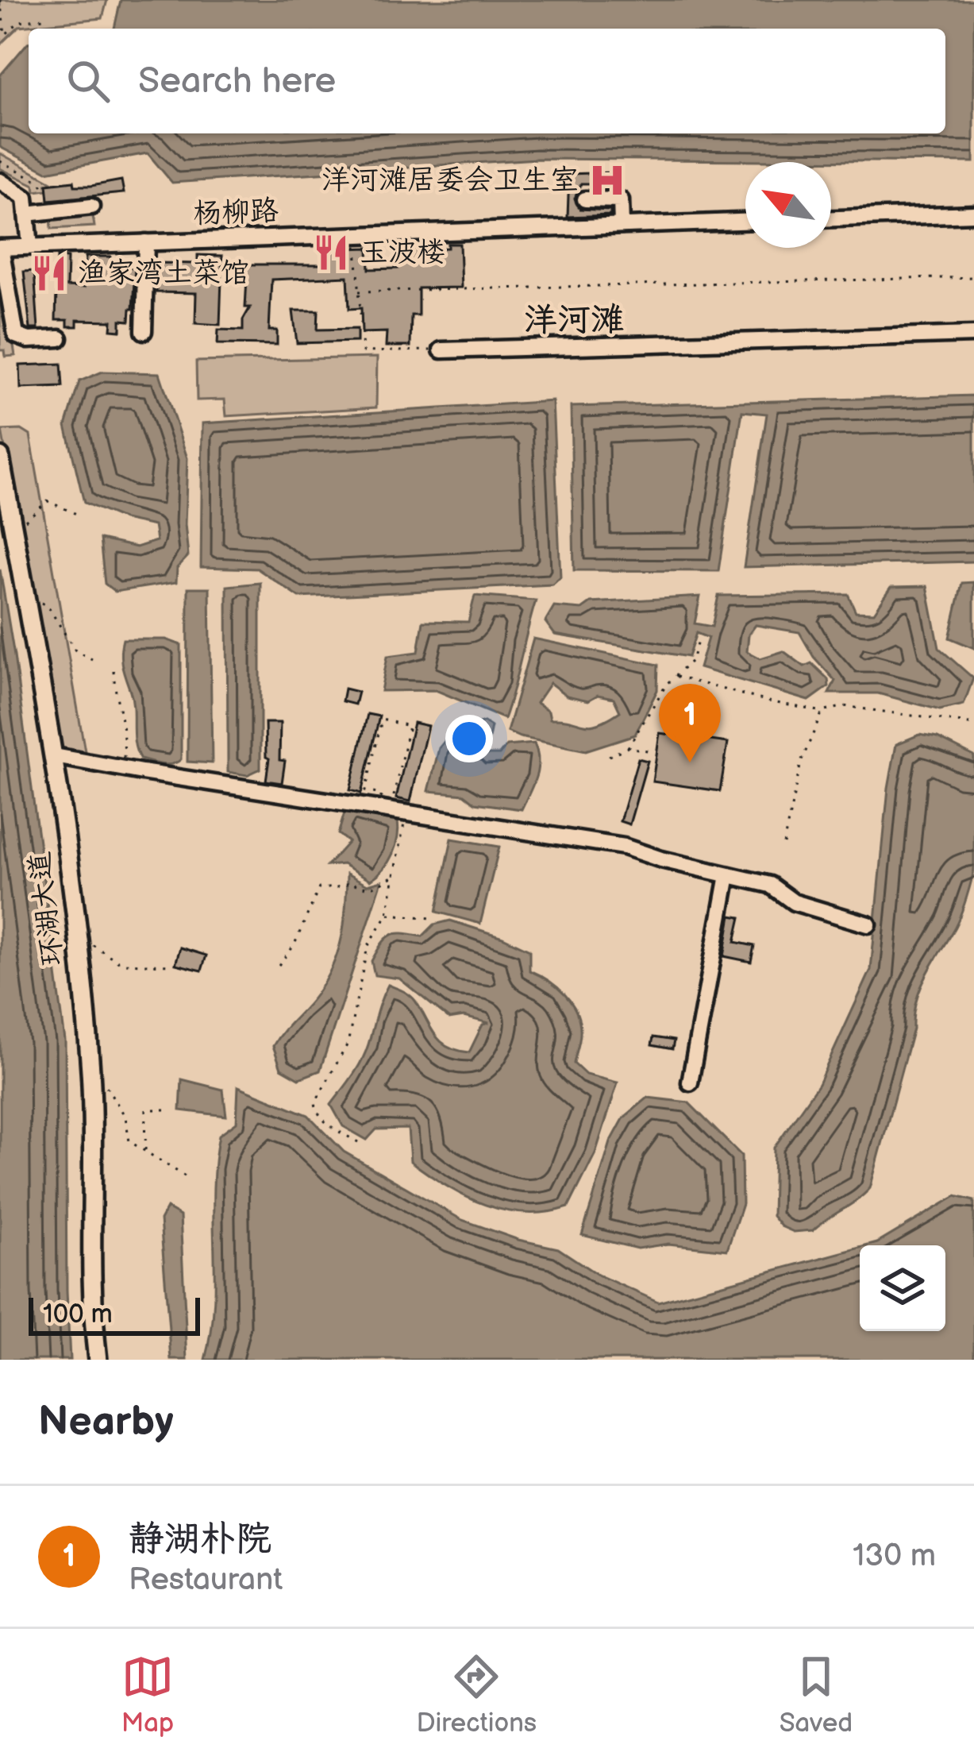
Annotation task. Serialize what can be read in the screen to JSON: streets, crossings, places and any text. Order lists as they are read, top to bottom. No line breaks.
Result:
{"streets":{"main road":["环湖大道"],"street":["杨柳路"]},"districts":["洋河滩"],"places":{"hospital":["洋河滩居委会卫生室"],"restaurant":["玉波楼","渔家湾土菜馆"]},"scale_bar":"100 m","north":"top left","page":{"search":"Search here","pins":"1","scale":"100 m","heading":"Nearby","list":[{"mark":"1","name":"静湖朴院","note":"Restaurant","value":"130 m"}],"nav":["Map","Directions","Saved"]}}
